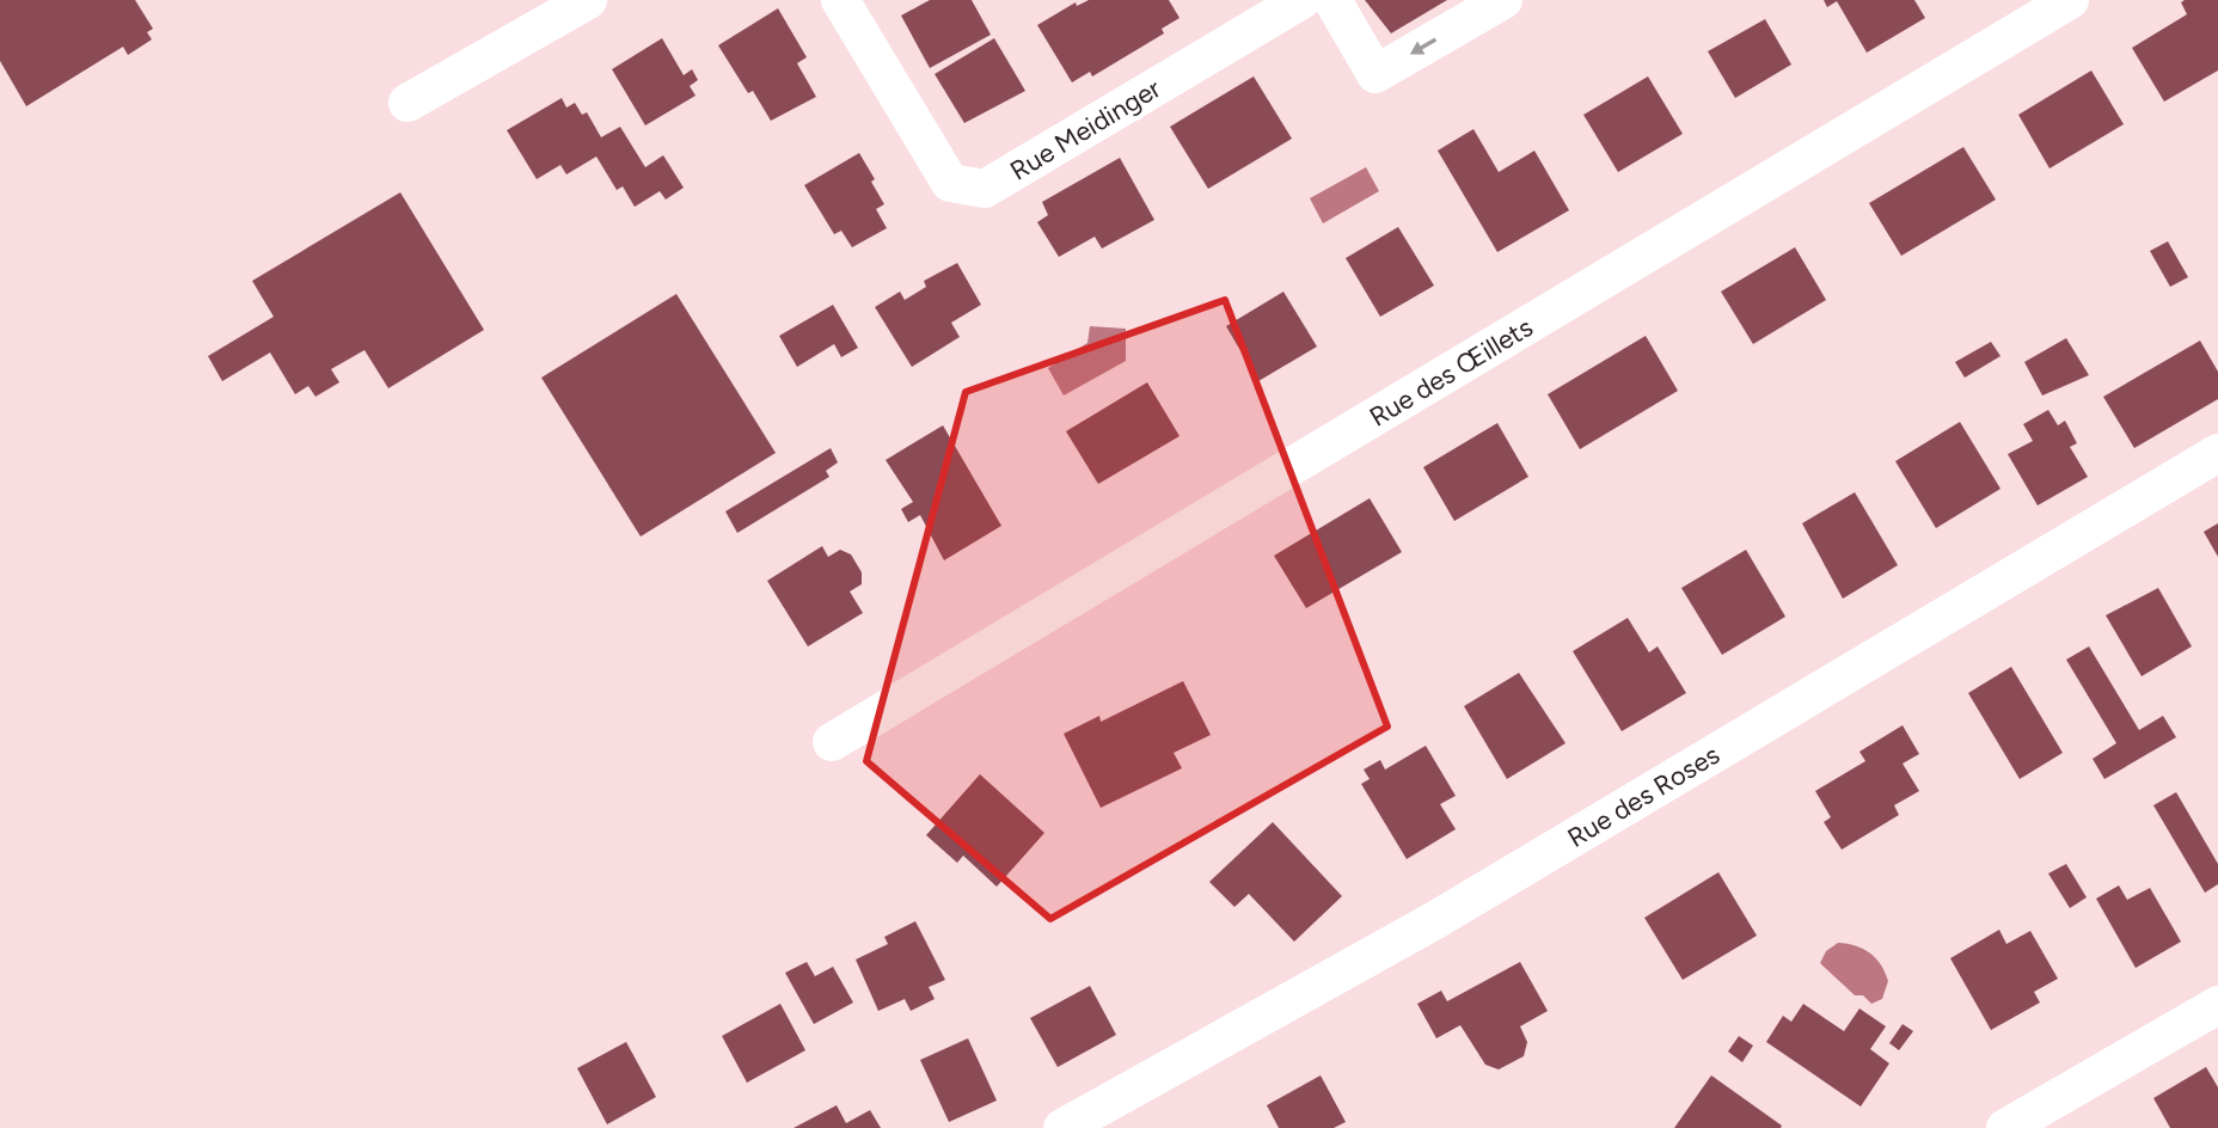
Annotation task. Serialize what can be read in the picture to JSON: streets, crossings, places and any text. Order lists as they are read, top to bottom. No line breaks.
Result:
{"streets":{"street":["Rue Meidinger","Rue des Œillets","Rue des Roses"]}}
